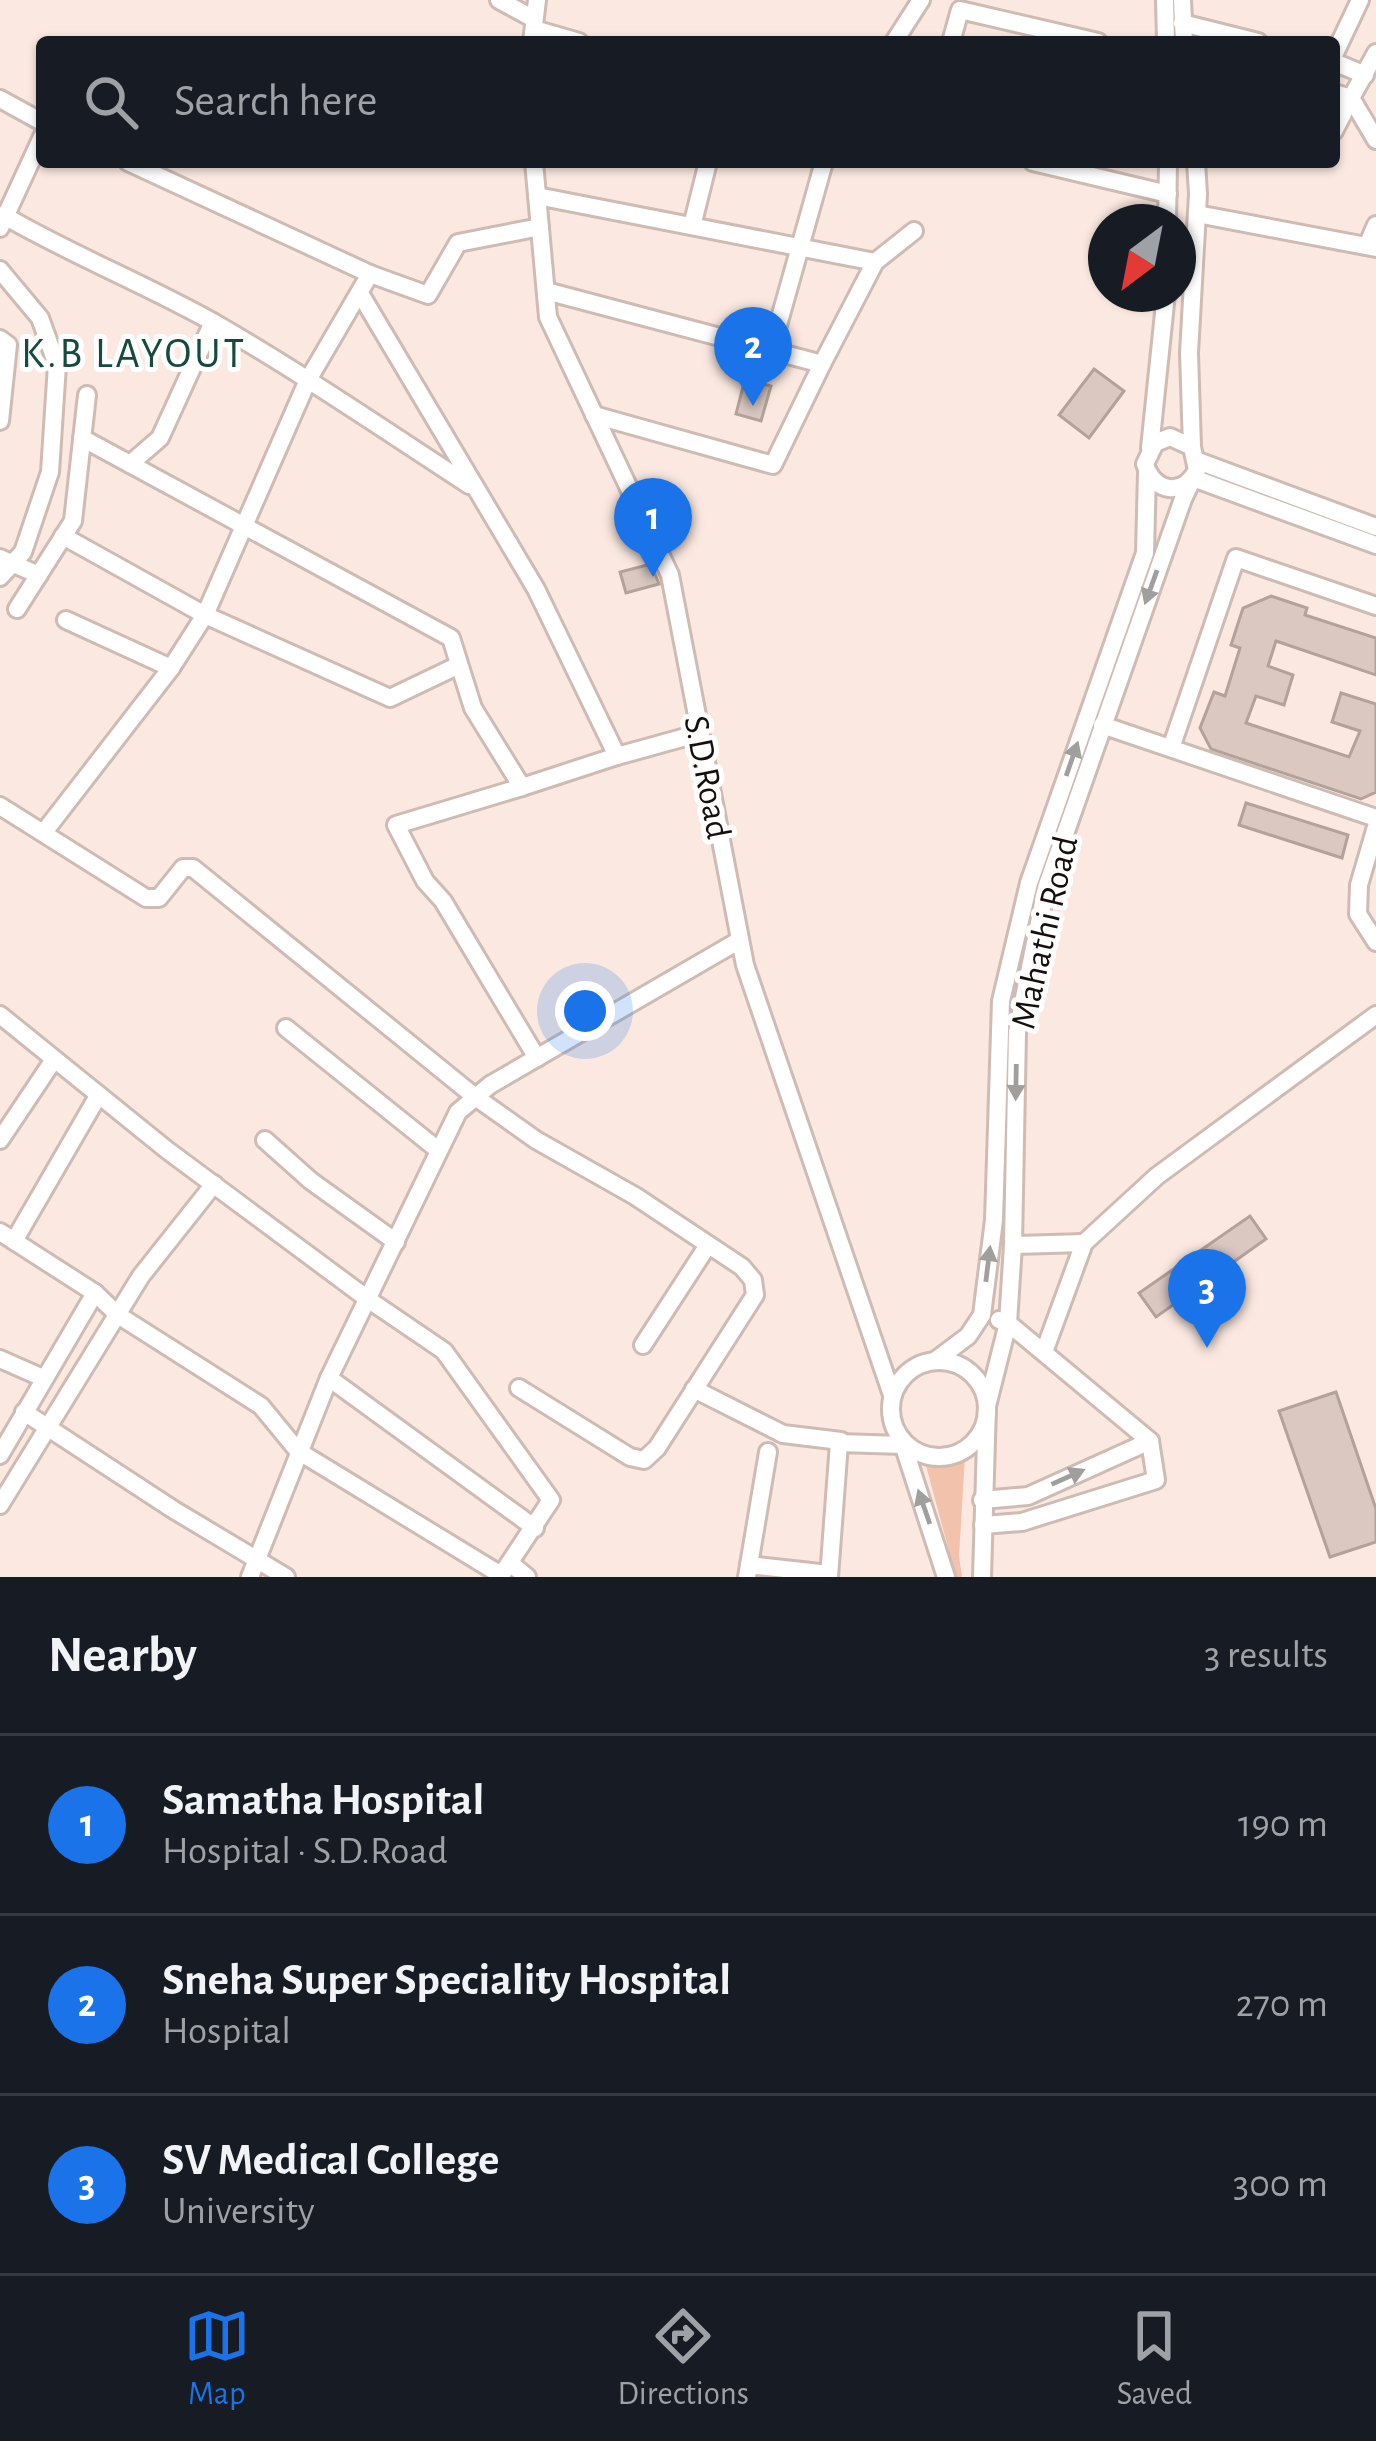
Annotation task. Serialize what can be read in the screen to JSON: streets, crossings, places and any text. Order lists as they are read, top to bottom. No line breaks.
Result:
{"streets":{"street":["S.D.Road","Mahathi Road"]},"crossings":[["S.D.Road","Mahathi Road"]],"districts":["K.B LAYOUT"],"north":"bottom left","page":{"search":"Search here","pins":["2","1","3"],"heading":["Nearby","3 results"],"list":[{"mark":"1","name":"Samatha Hospital","note":"Hospital · S.D.Road","value":"190 m"},{"mark":"2","name":"Sneha Super Speciality Hospital","note":"Hospital","value":"270 m"},{"mark":"3","name":"SV Medical College","note":"University","value":"300 m"}],"nav":["Map","Directions","Saved"]}}
